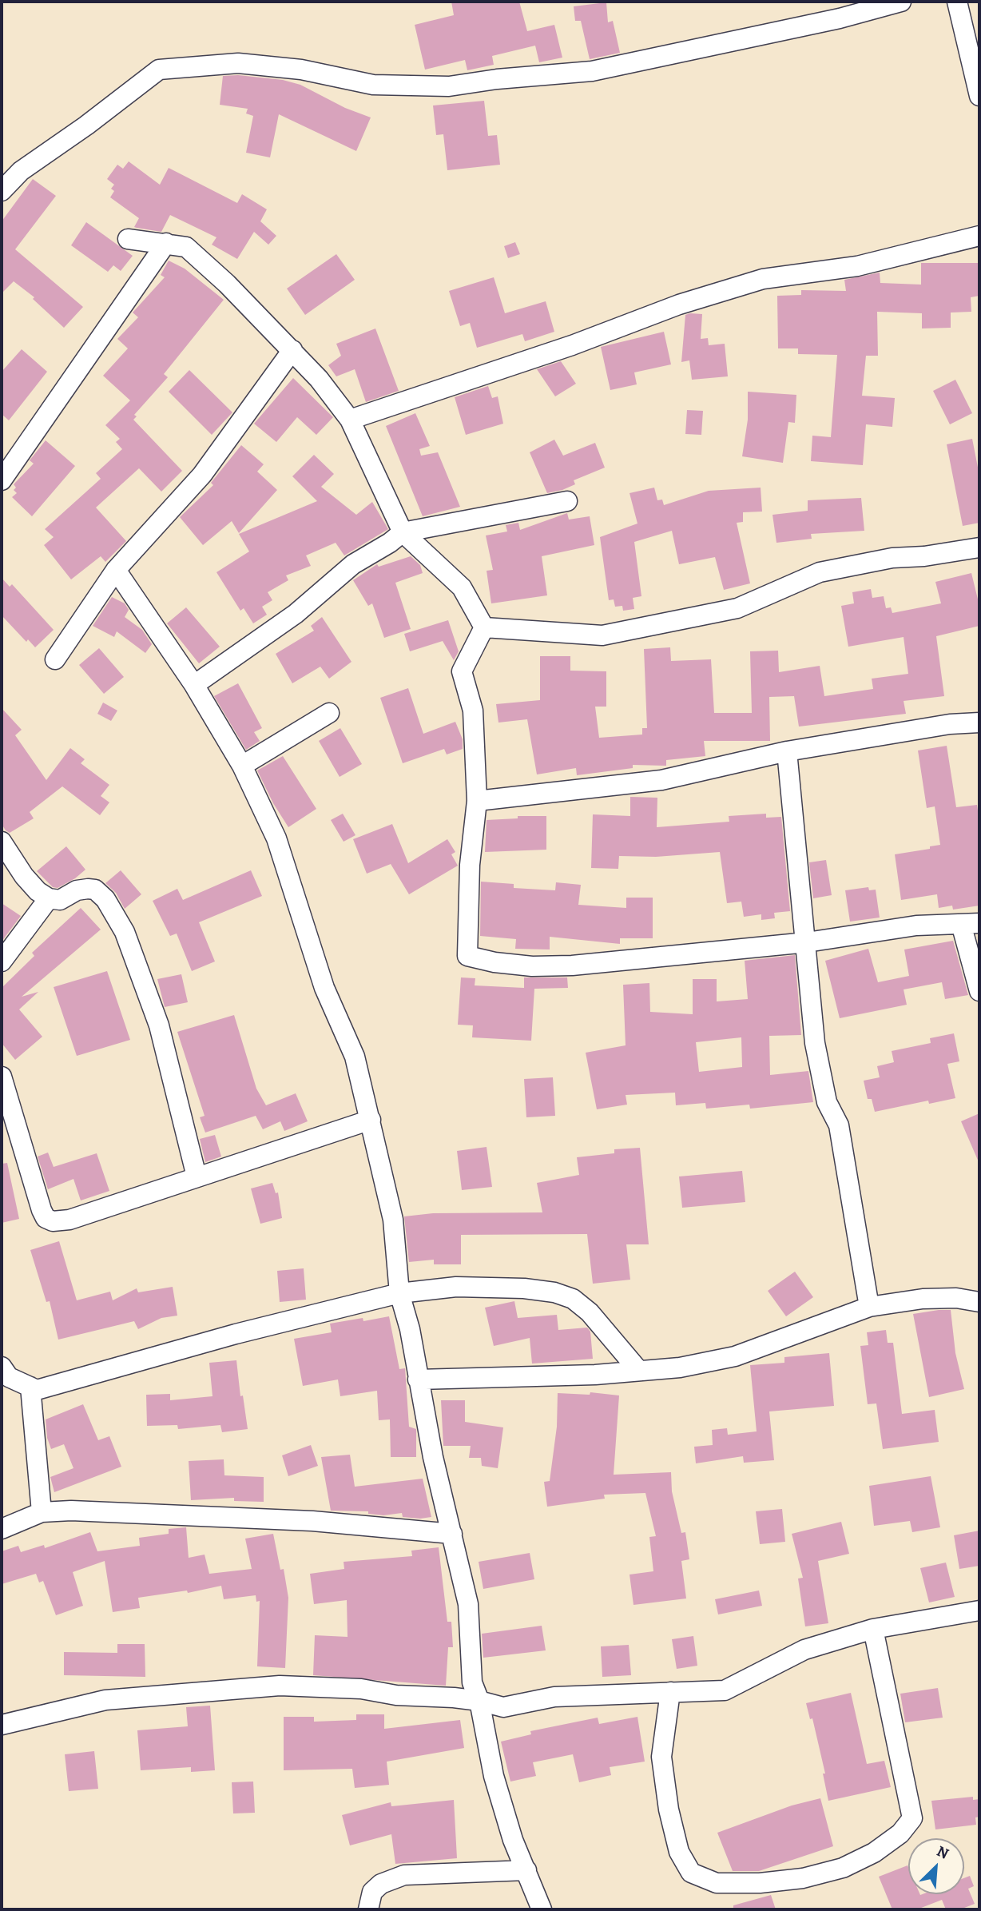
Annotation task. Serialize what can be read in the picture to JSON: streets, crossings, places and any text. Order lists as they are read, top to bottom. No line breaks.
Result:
{"north":"top right"}
